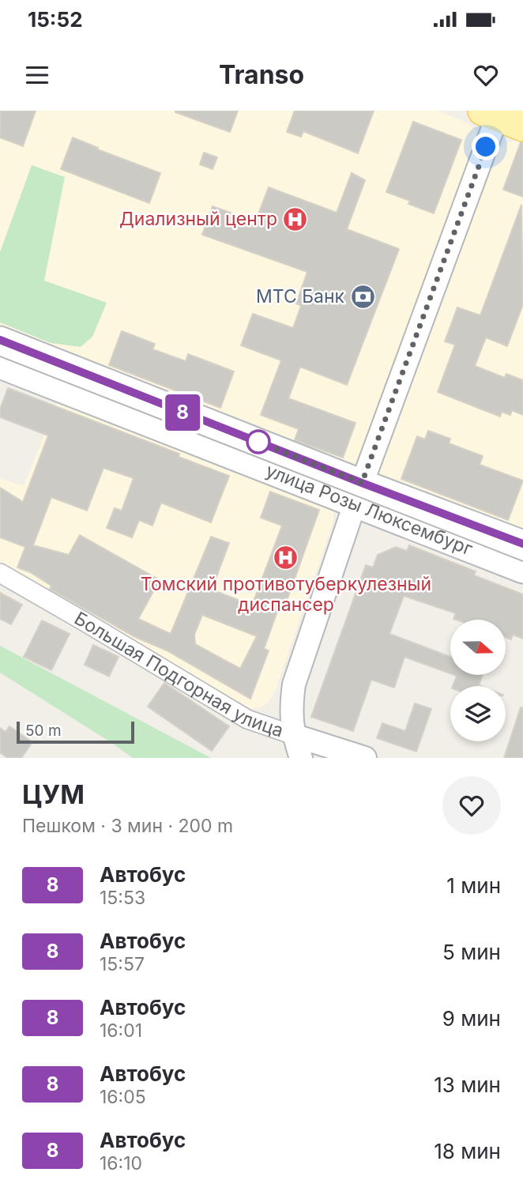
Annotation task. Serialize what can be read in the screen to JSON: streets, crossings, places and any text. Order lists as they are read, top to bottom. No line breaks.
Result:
{"streets":{"main road":["улица Розы Люксембург"],"street":["Большая Подгорная улица"]},"places":{"hospital":["Диализный центр","Томский противотуберкулезный диспансер"],"bank":["МТС Банк"]},"lines":["bus line 8"],"scale_bar":"50 m","north":"right","page":{"status":"15:52","header":"Transo","on_map":"8","scale":"50 m","heading":["ЦУМ","Пешком · 3 мин · 200 m"],"list":[{"mark":"8","name":"Автобус","note":"15:53","value":"1 мин"},{"mark":"8","name":"Автобус","note":"15:57","value":"5 мин"},{"mark":"8","name":"Автобус","note":"16:01","value":"9 мин"},{"mark":"8","name":"Автобус","note":"16:05","value":"13 мин"},{"mark":"8","name":"Автобус","note":"16:10","value":"18 мин"}]}}
